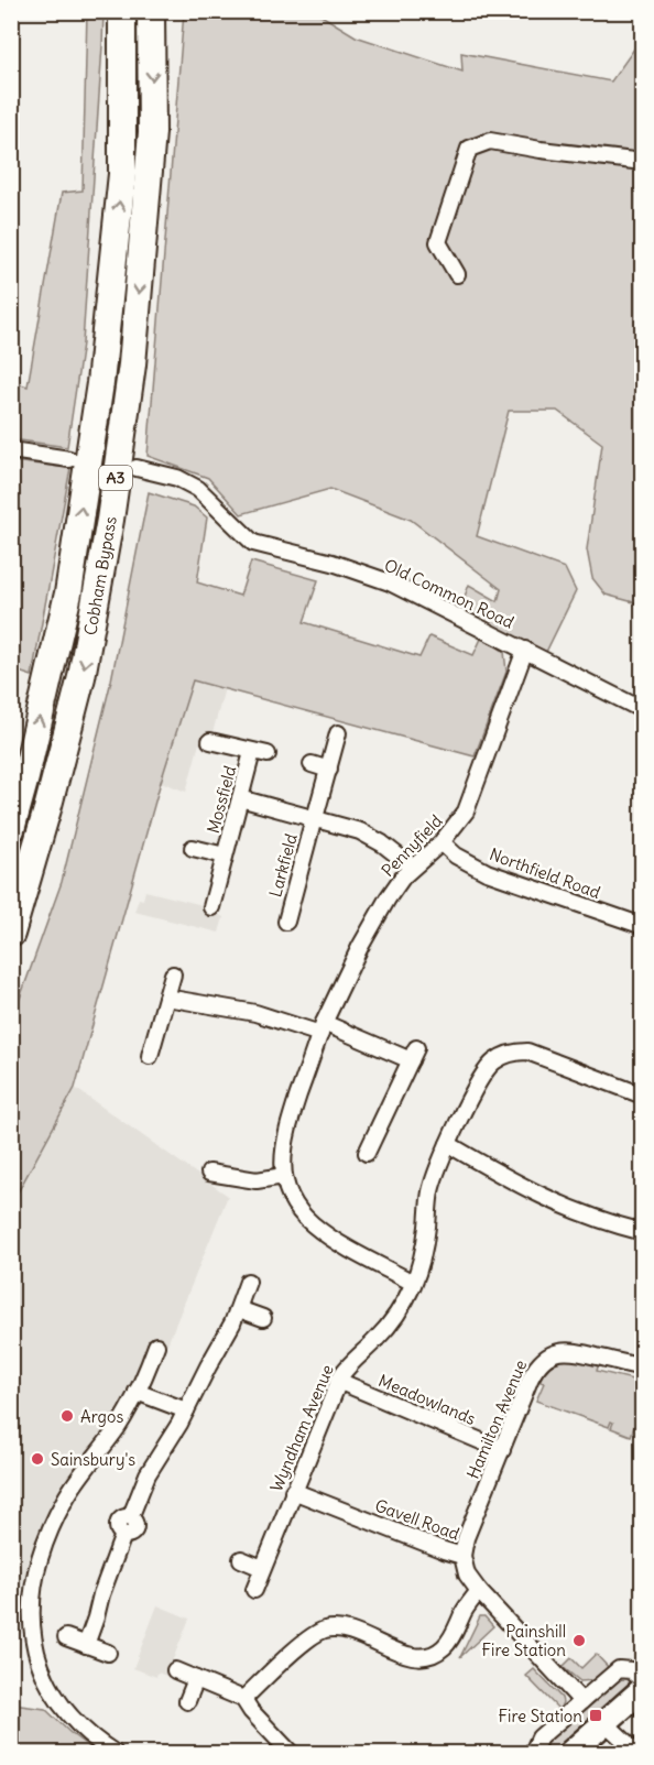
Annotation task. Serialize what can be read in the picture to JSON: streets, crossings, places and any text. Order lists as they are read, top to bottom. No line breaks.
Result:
{"streets":{"highway":["A3","Cobham Bypass"],"street":["Old Common Road","Mossfield","Pennyfield","Larkfield","Northfield Road","Meadowlands","Hamilton Avenue","Wyndham Avenue","Gavell Road"]},"crossings":[["Old Common Road","Pennyfield"],["Mossfield","Larkfield"],["Pennyfield","Larkfield"],["Pennyfield","Northfield Road"],["Meadowlands","Hamilton Avenue"],["Meadowlands","Wyndham Avenue"],["Hamilton Avenue","Gavell Road"],["Wyndham Avenue","Gavell Road"]],"places":{"other":["Argos","Sainsbury's","Painshill Fire Station"],"transit":["Fire Station"]}}
